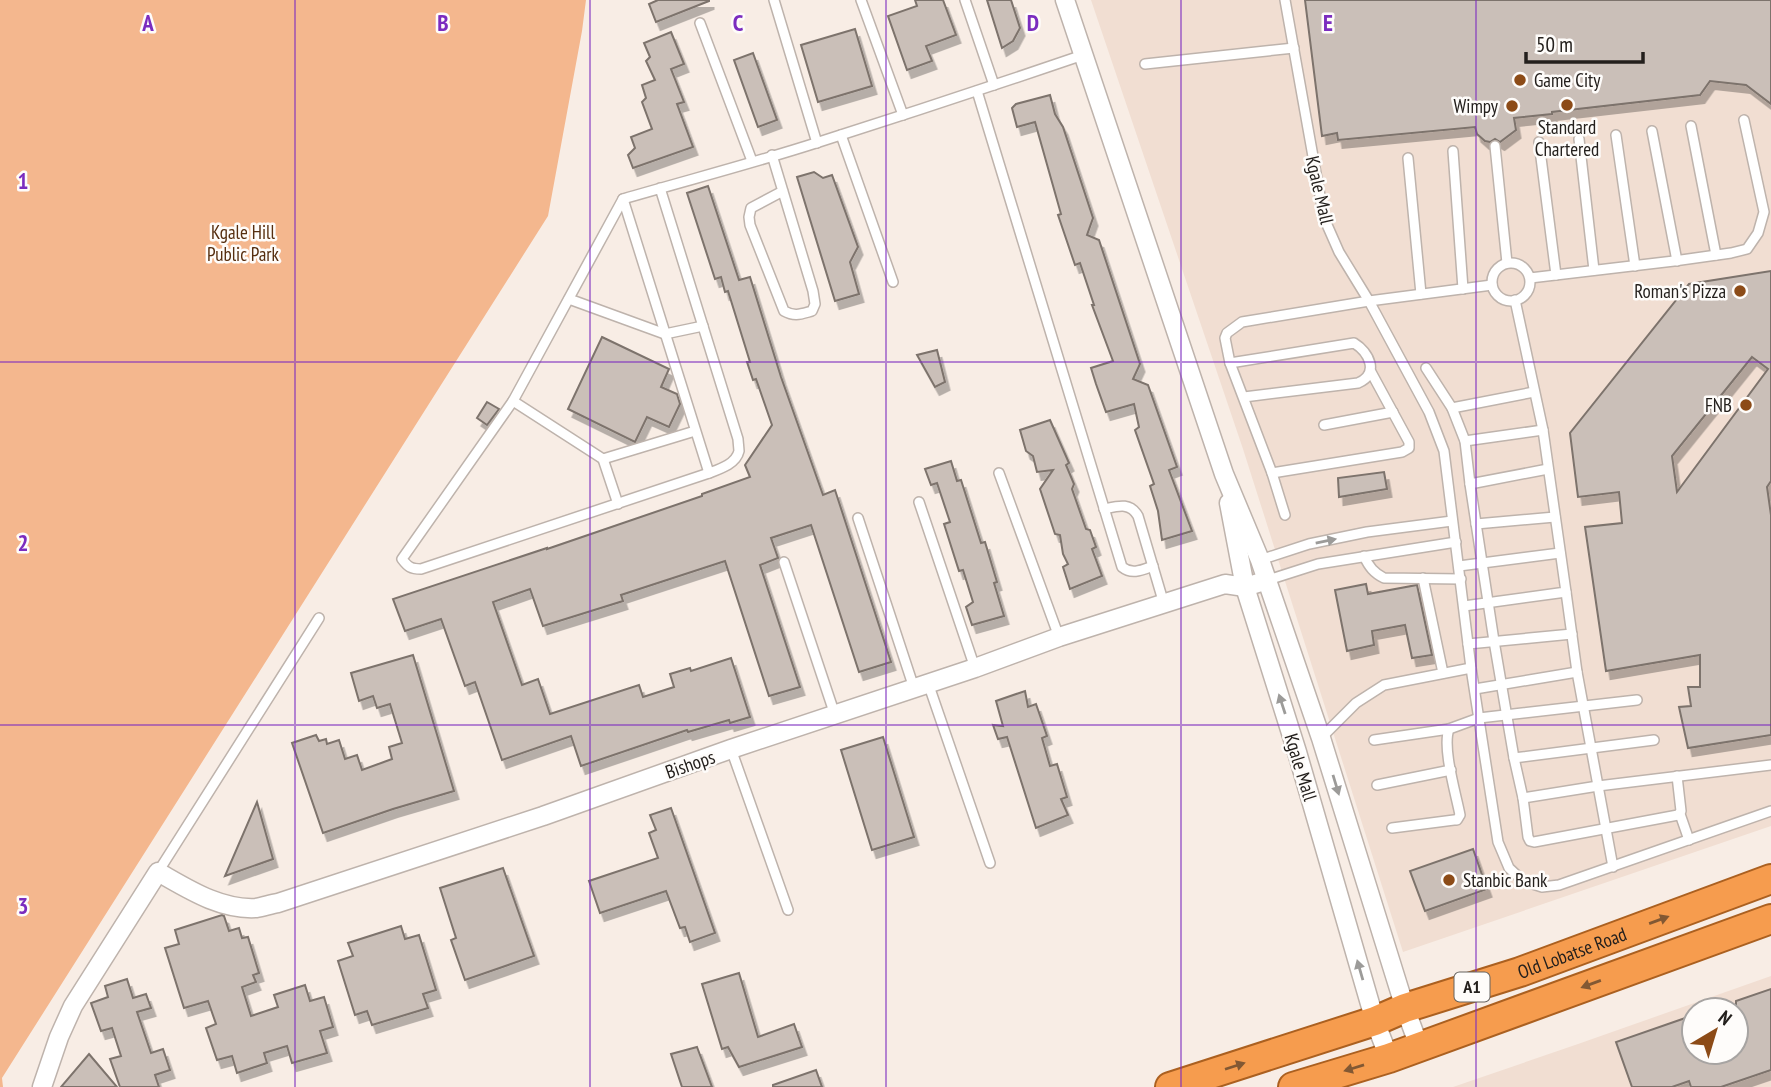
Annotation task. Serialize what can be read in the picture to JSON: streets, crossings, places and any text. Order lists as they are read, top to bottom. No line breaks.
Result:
{"streets":{"highway":["Old Lobatse Road","A1"],"street":["Kgale Mall","Bishops"]},"crossings":[["Kgale Mall","Bishops"],["Kgale Mall","Old Lobatse Road"]],"parks":["Kgale Hill Public Park"],"places":["Game City","Standard Chartered","Wimpy","Roman's Pizza","FNB","Stanbic Bank"],"scale_bar":"50 m","north":"top right","grid":{"columns":["A","B","C","D","E"],"rows":["1","2","3"]}}
